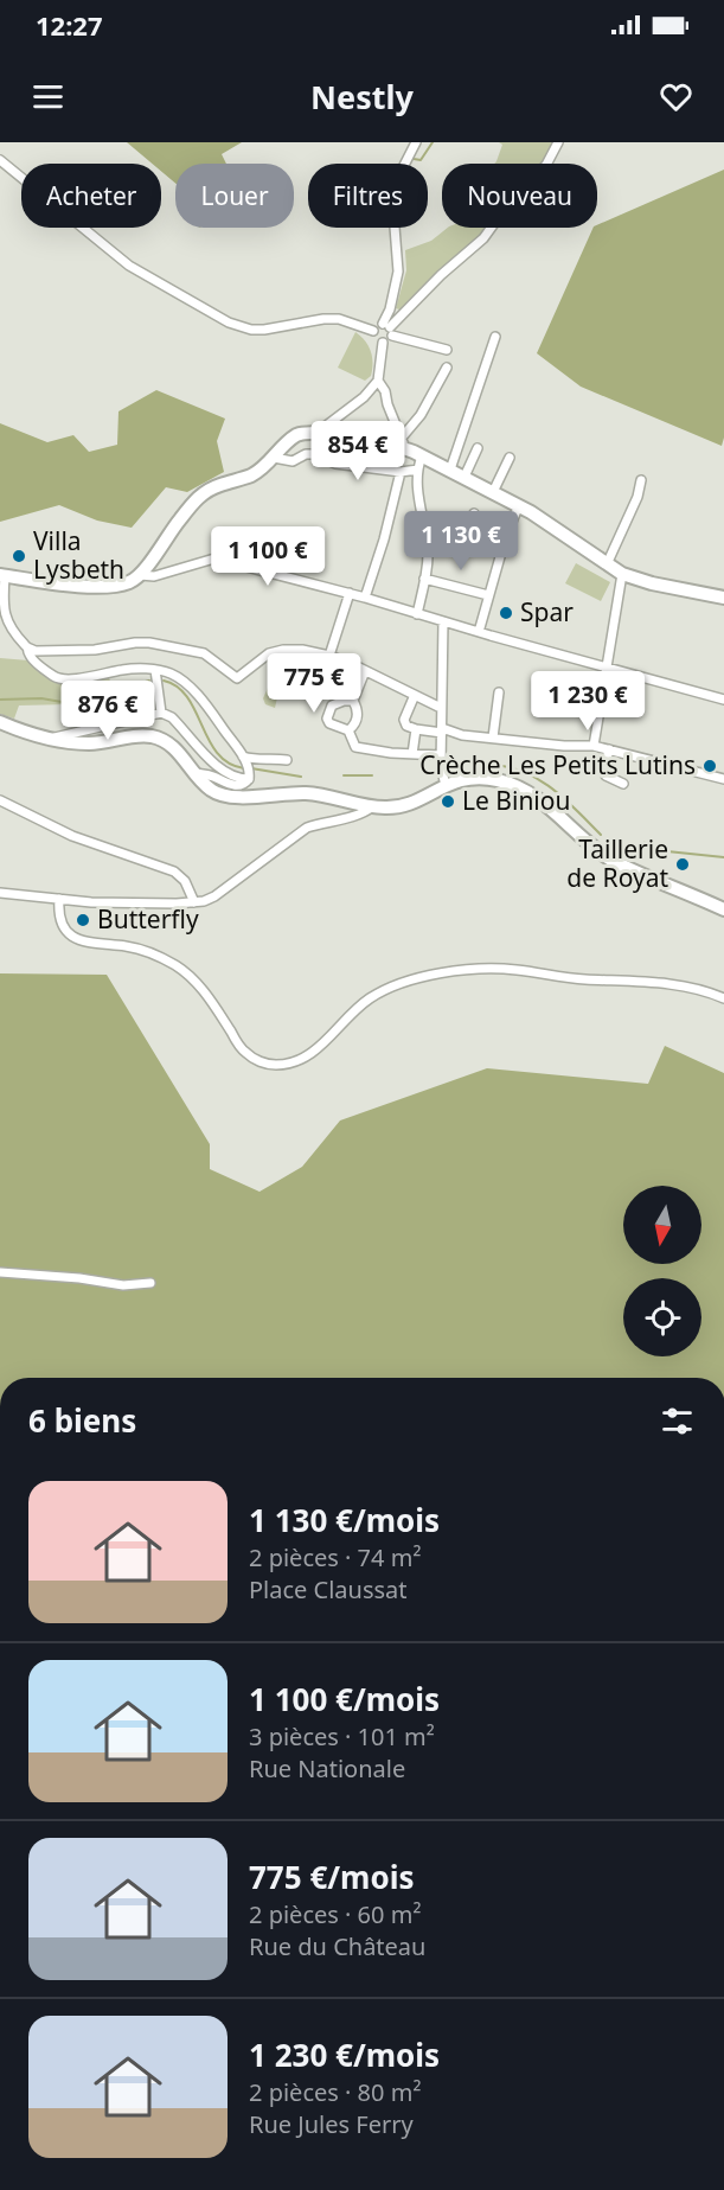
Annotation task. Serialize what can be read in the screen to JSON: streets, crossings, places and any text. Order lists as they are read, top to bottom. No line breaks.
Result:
{"places":["Villa Lysbeth","Spar","Crèche Les Petits Lutins","Le Biniou","Taillerie de Royat","Butterfly"],"north":"bottom","page":{"status":"12:27","header":"Nestly","chip":["Acheter","Louer","Filtres","Nouveau"],"price":["854 €","1 130 €","1 100 €","775 €","1 230 €","876 €"],"heading":"6 biens","list":[{"name":"1 130 €/mois","note":"2 pièces · 74 m² · Place Claussat"},{"name":"1 100 €/mois","note":"3 pièces · 101 m² · Rue Nationale"},{"name":"775 €/mois","note":"2 pièces · 60 m² · Rue du Château"},{"name":"1 230 €/mois","note":"2 pièces · 80 m² · Rue Jules Ferry"}]}}
